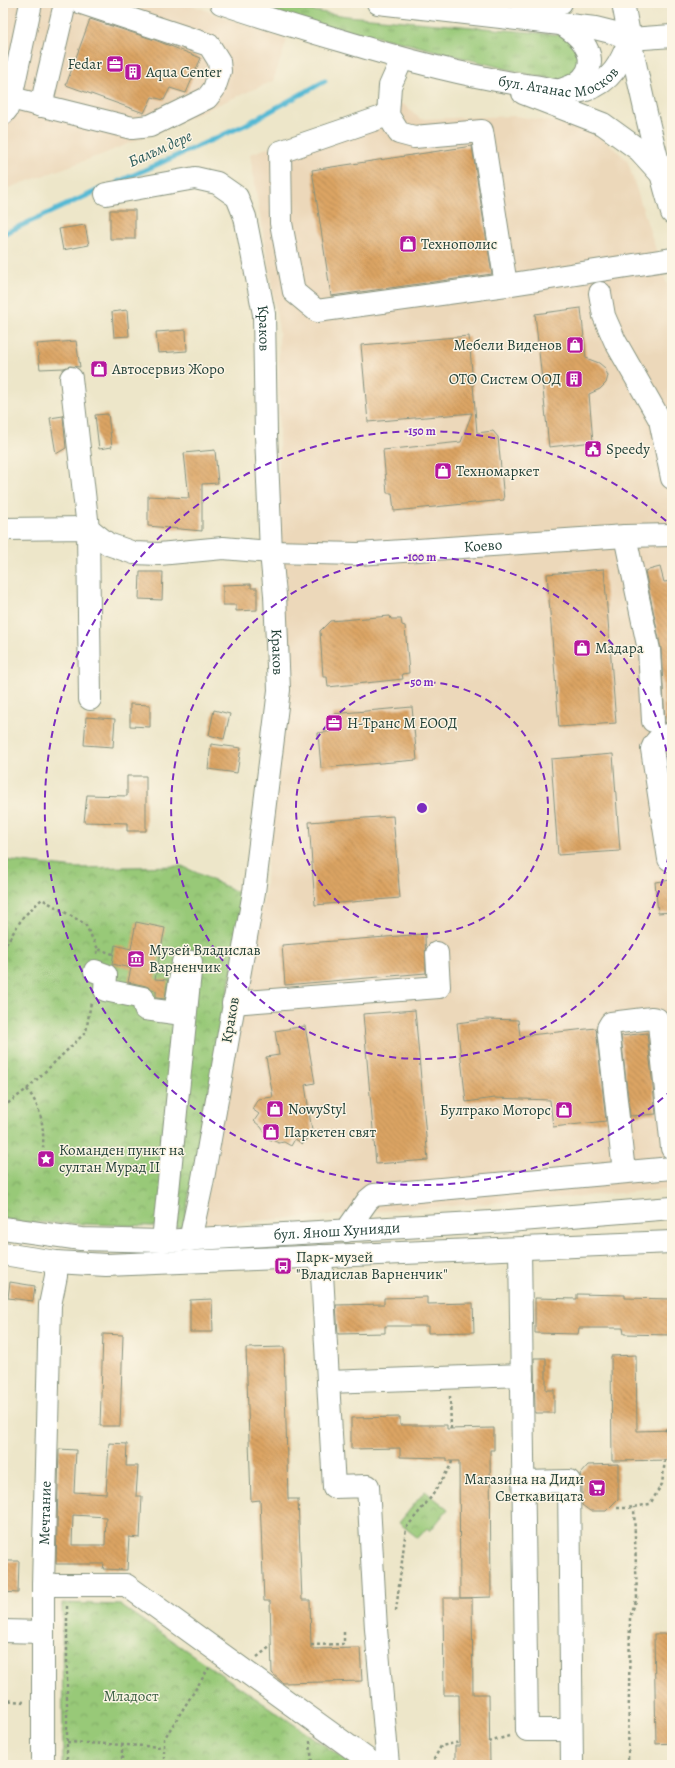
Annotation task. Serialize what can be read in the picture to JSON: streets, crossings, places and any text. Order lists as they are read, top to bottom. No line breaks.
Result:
{"streets":{"street":["бул. Атанас Москов","Краков","Коево","бул. Янош Хунияди","Мечтание"]},"crossings":[["Краков","Коево"],["Краков","бул. Янош Хунияди"],["бул. Янош Хунияди","Мечтание"]],"water":["Балъм дере"],"parks":["Младост"],"places":{"office":["Fedar","Н-Транс М ЕООД"],"building":["Aqua Center","ОТО Систем ООД"],"shop":["Технополис","Мебели Виденов","Автосервиз Жоро","Техномаркет","Мадара","NowyStyl","Бултрако Моторс","Паркетен свят"],"public building":["Speedy"],"museum":["Музей Владислав Варненчик"],"place":["Команден пункт на султан Мурад II"],"bus stop":["Парк-музей \"Владислав Варненчик\""],"supermarket":["Магазина на Диди Светкавицата"]},"rings":["150 m","100 m","50 m"]}
